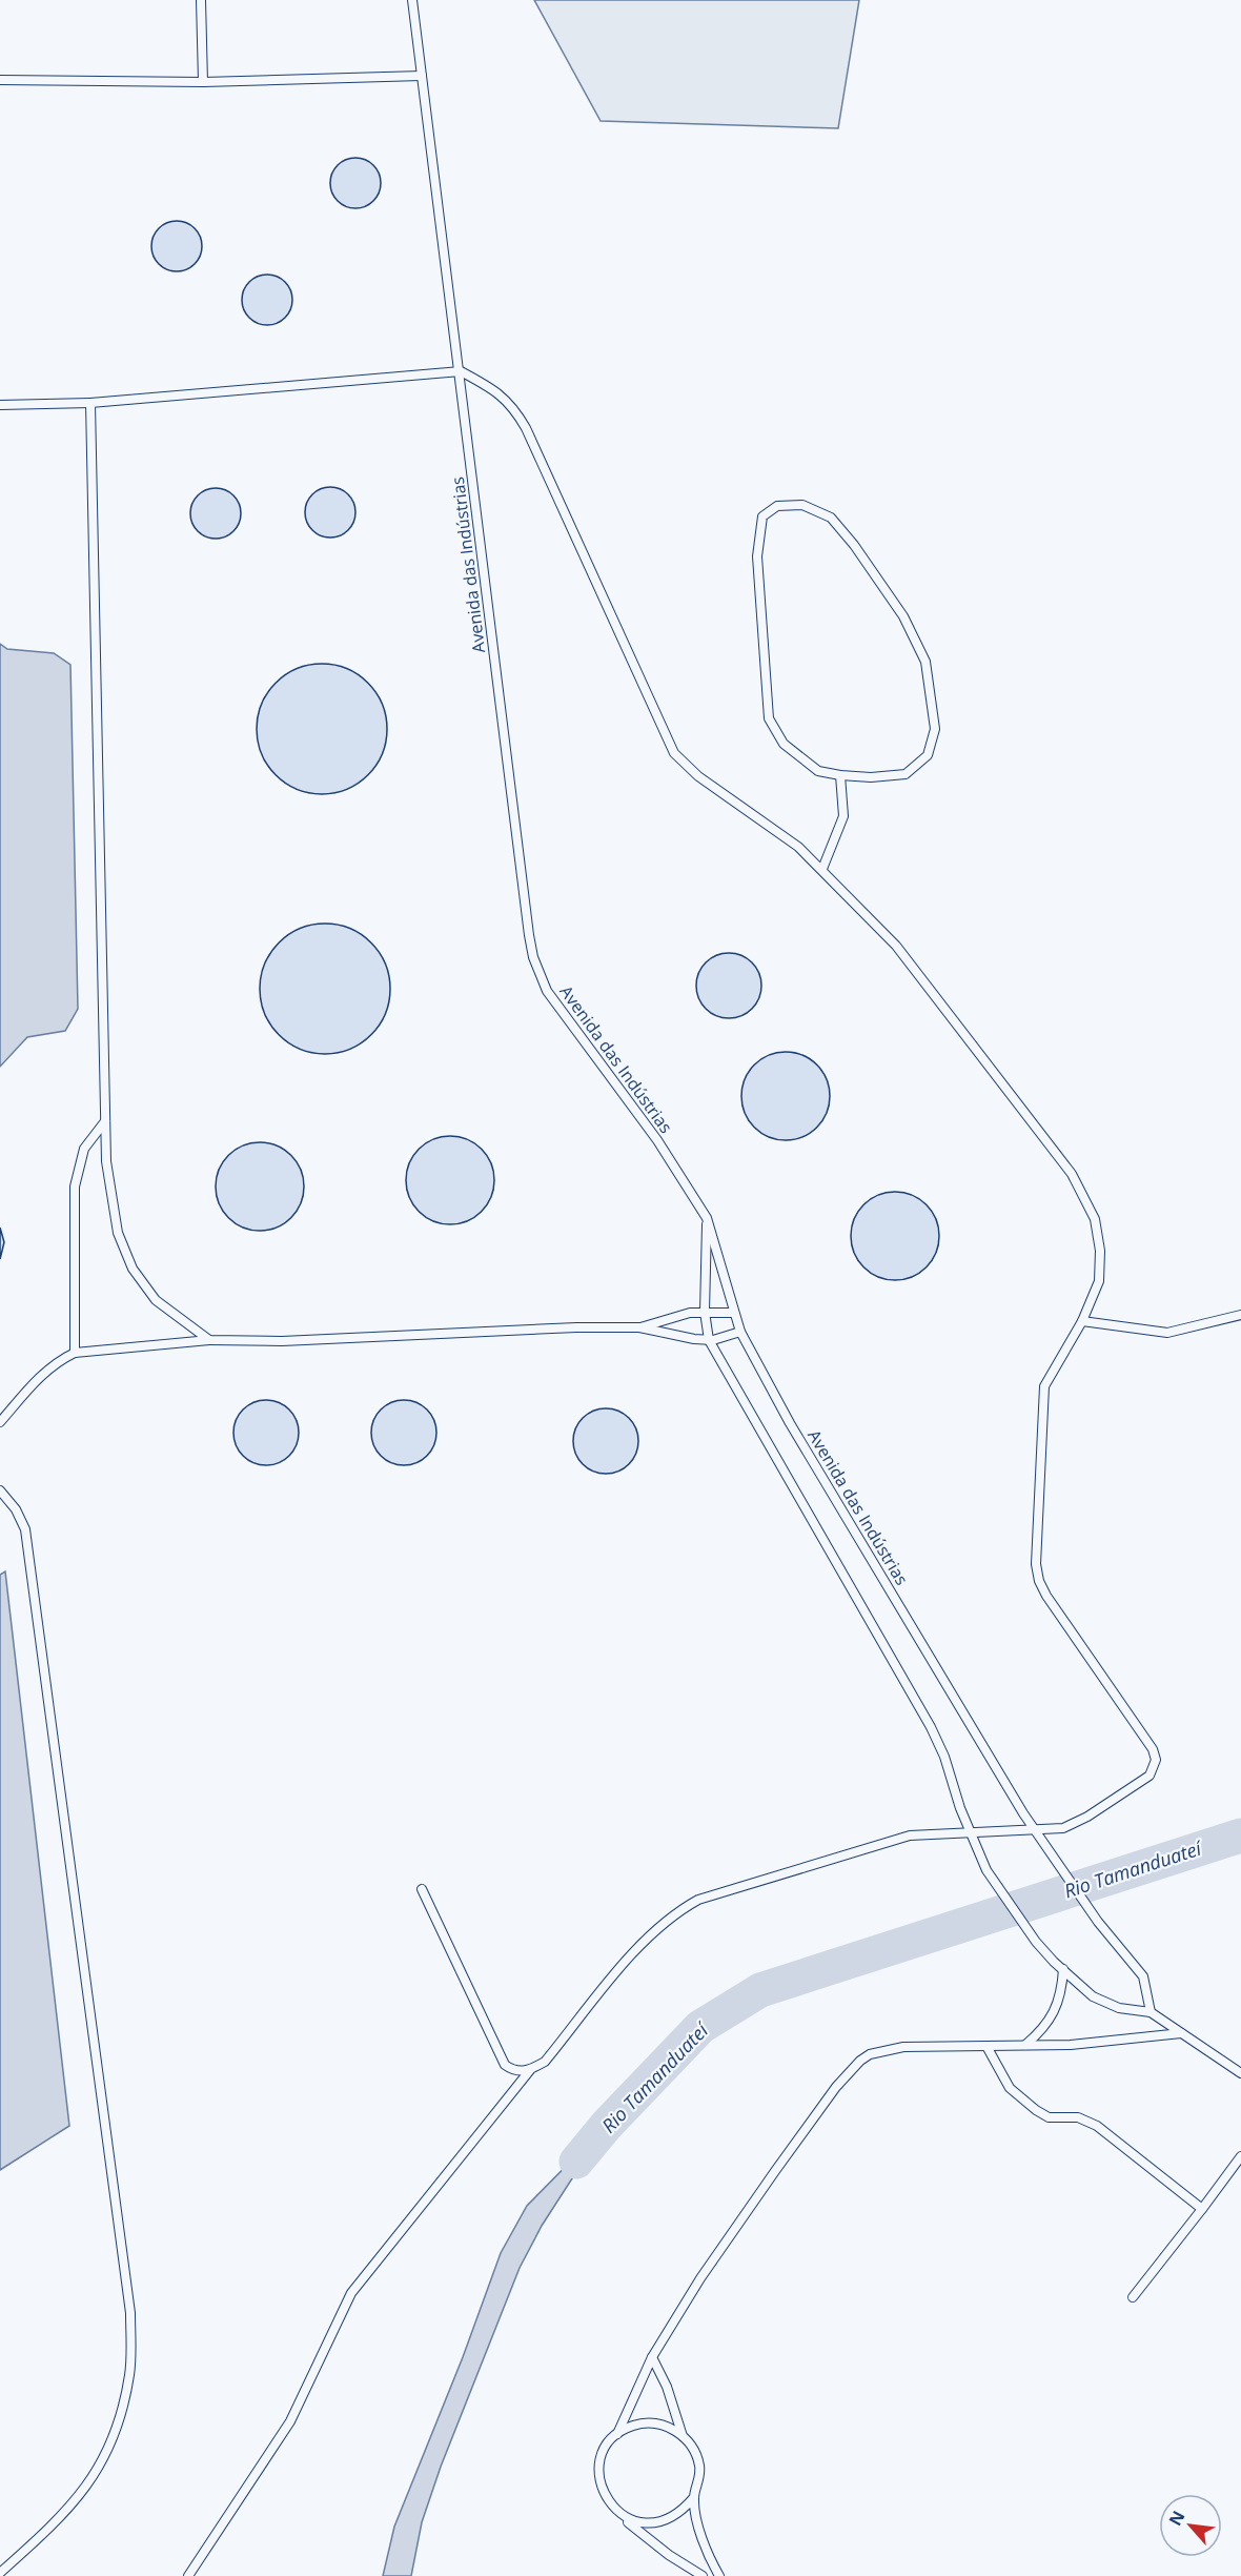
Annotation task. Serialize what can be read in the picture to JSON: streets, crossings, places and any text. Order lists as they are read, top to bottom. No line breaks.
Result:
{"streets":{"lane":["Avenida das Indústrias"]},"water":["Rio Tamanduateí"],"north":"top left"}
